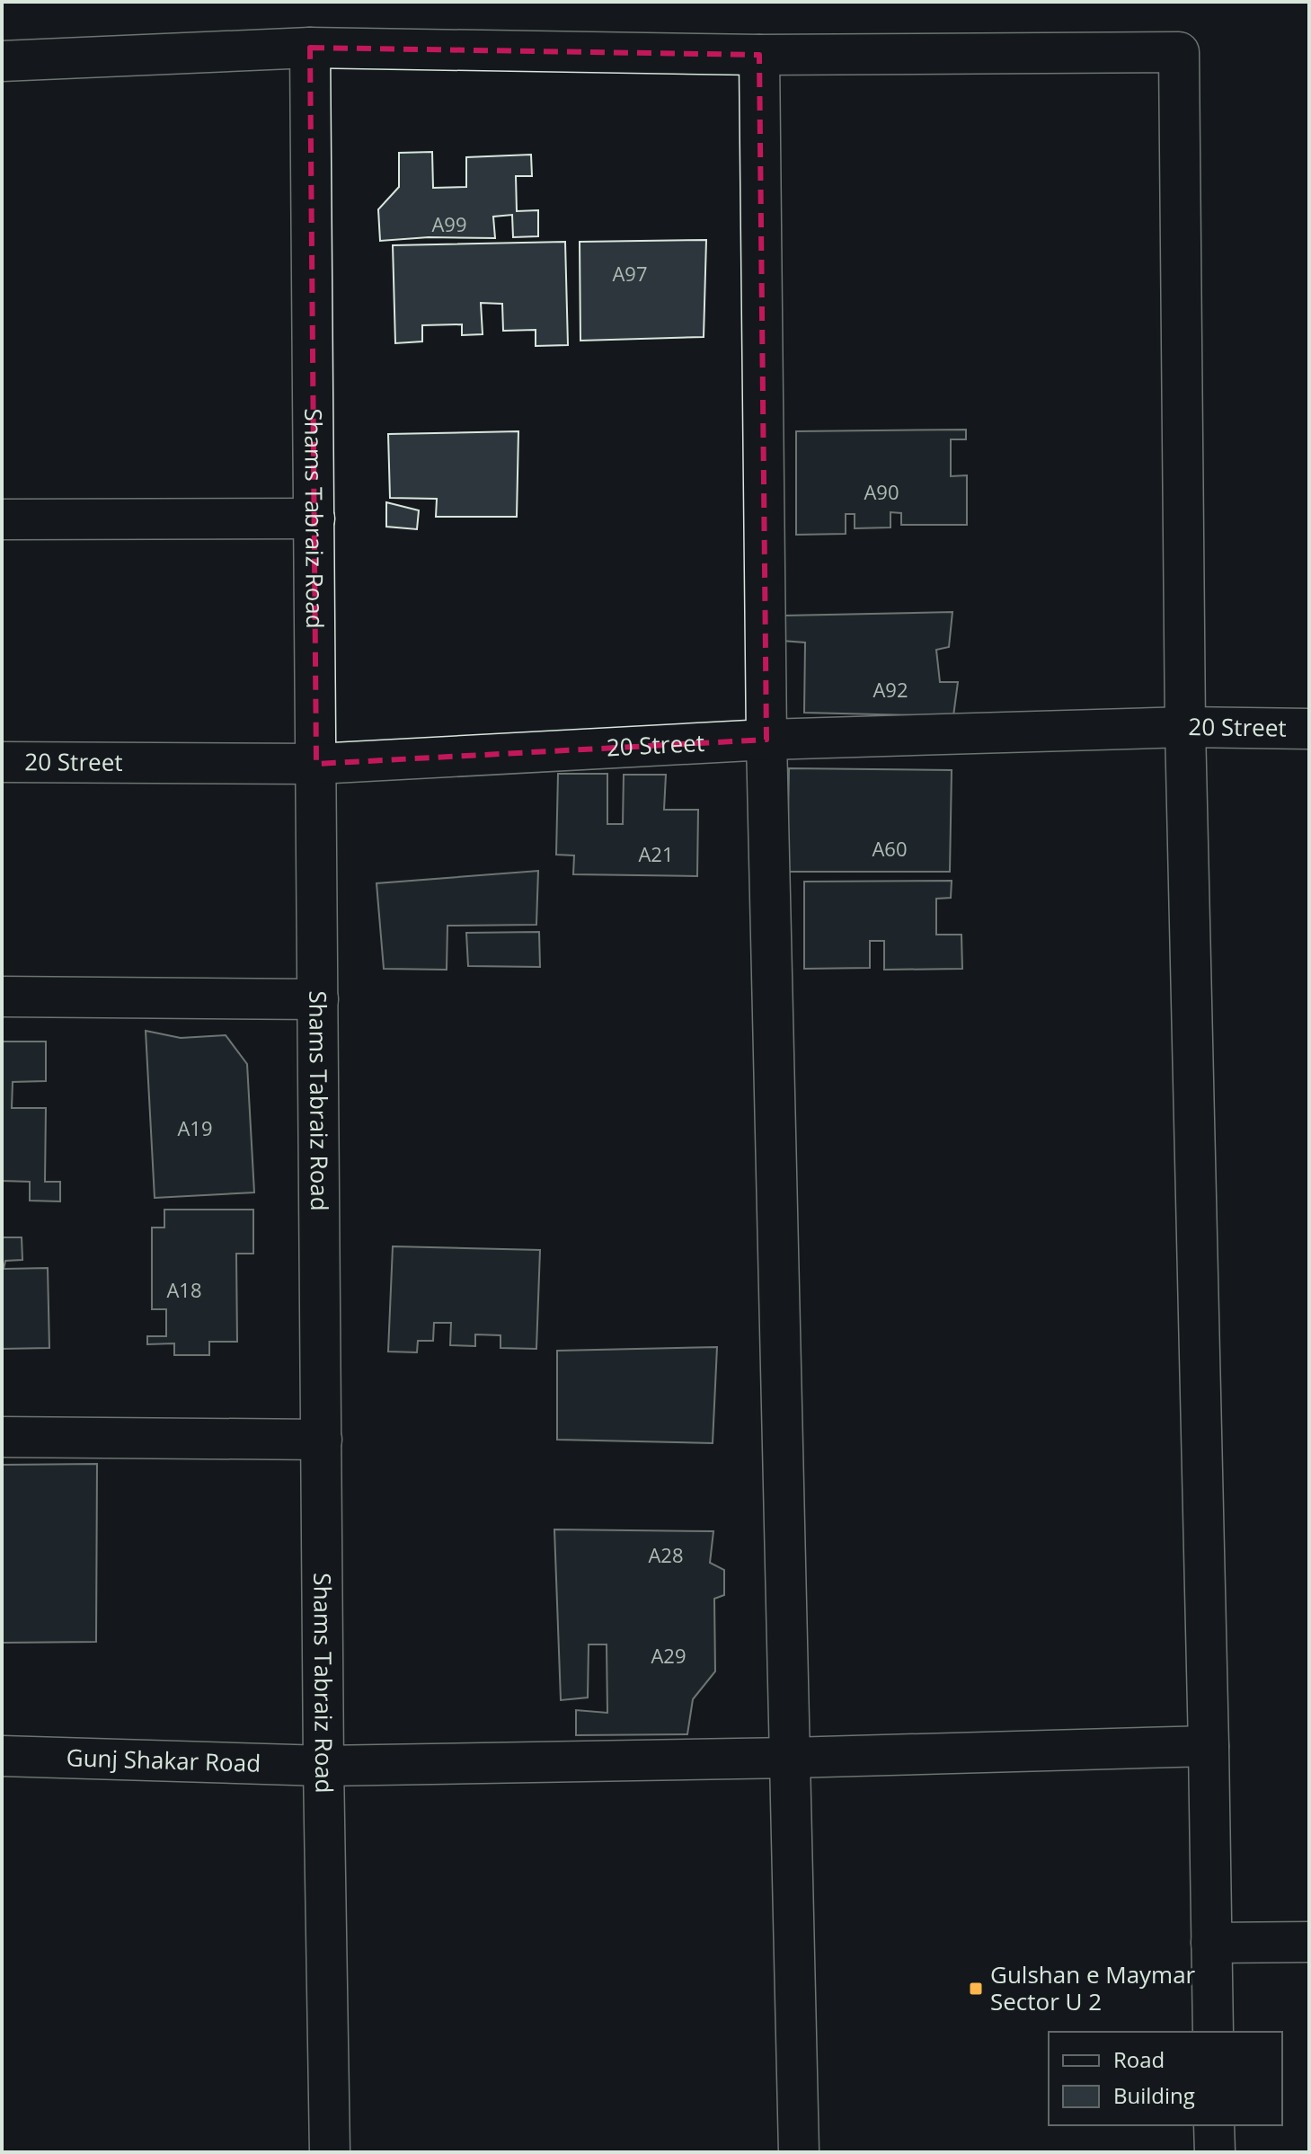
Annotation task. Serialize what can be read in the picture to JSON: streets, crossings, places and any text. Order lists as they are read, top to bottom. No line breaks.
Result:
{"streets":{"street":["Shams Tabraiz Road","20 Street","Gunj Shakar Road"]},"crossings":[["Shams Tabraiz Road","20 Street"],["Shams Tabraiz Road","Gunj Shakar Road"]],"places":{"transit":["Gulshan e Maymar Sector U 2"]},"house_numbers":["A99","A97","A90","A92","A60","A21","A19","A18","A28","A29"],"legend":["Road","Building"]}
